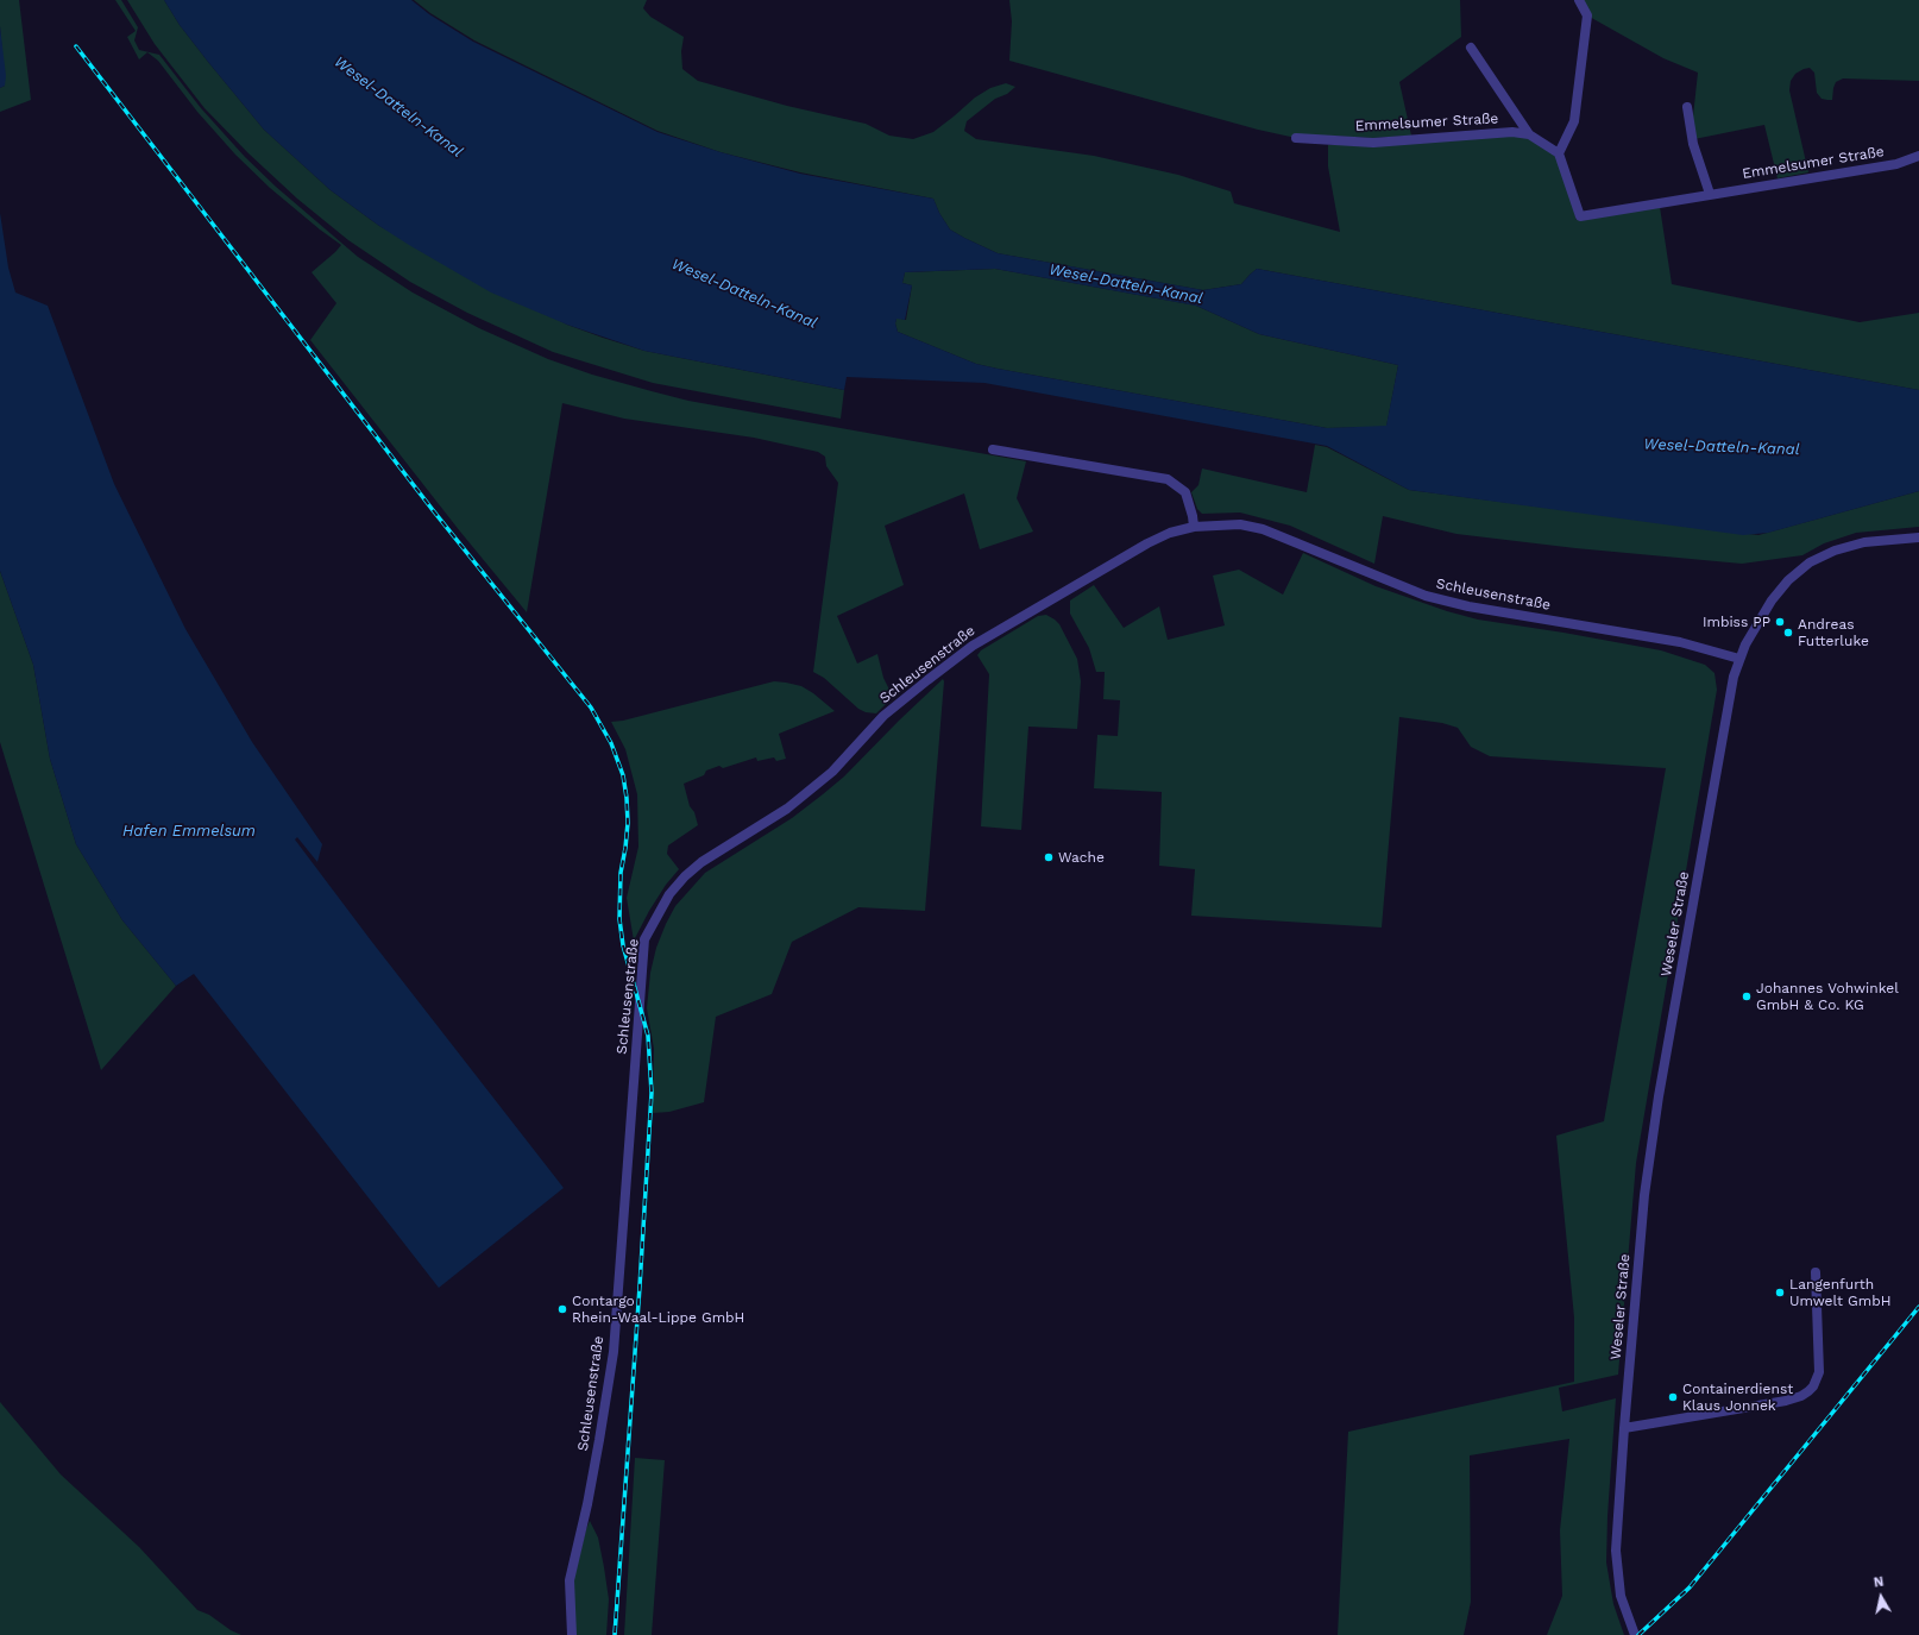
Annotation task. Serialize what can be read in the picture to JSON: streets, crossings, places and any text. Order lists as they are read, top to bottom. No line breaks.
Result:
{"streets":{"street":["Emmelsumer Straße","Schleusenstraße","Weseler Straße"]},"crossings":[["Schleusenstraße","Weseler Straße"]],"water":["Wesel-Datteln-Kanal","Hafen Emmelsum"],"places":["Imbiss PP","Andreas Futterluke","Wache","Johannes Vohwinkel GmbH & Co. KG","Langenfurth Umwelt GmbH","Contargo Rhein-Waal-Lippe GmbH","Containerdienst Klaus Jonnek"],"north":"top"}
